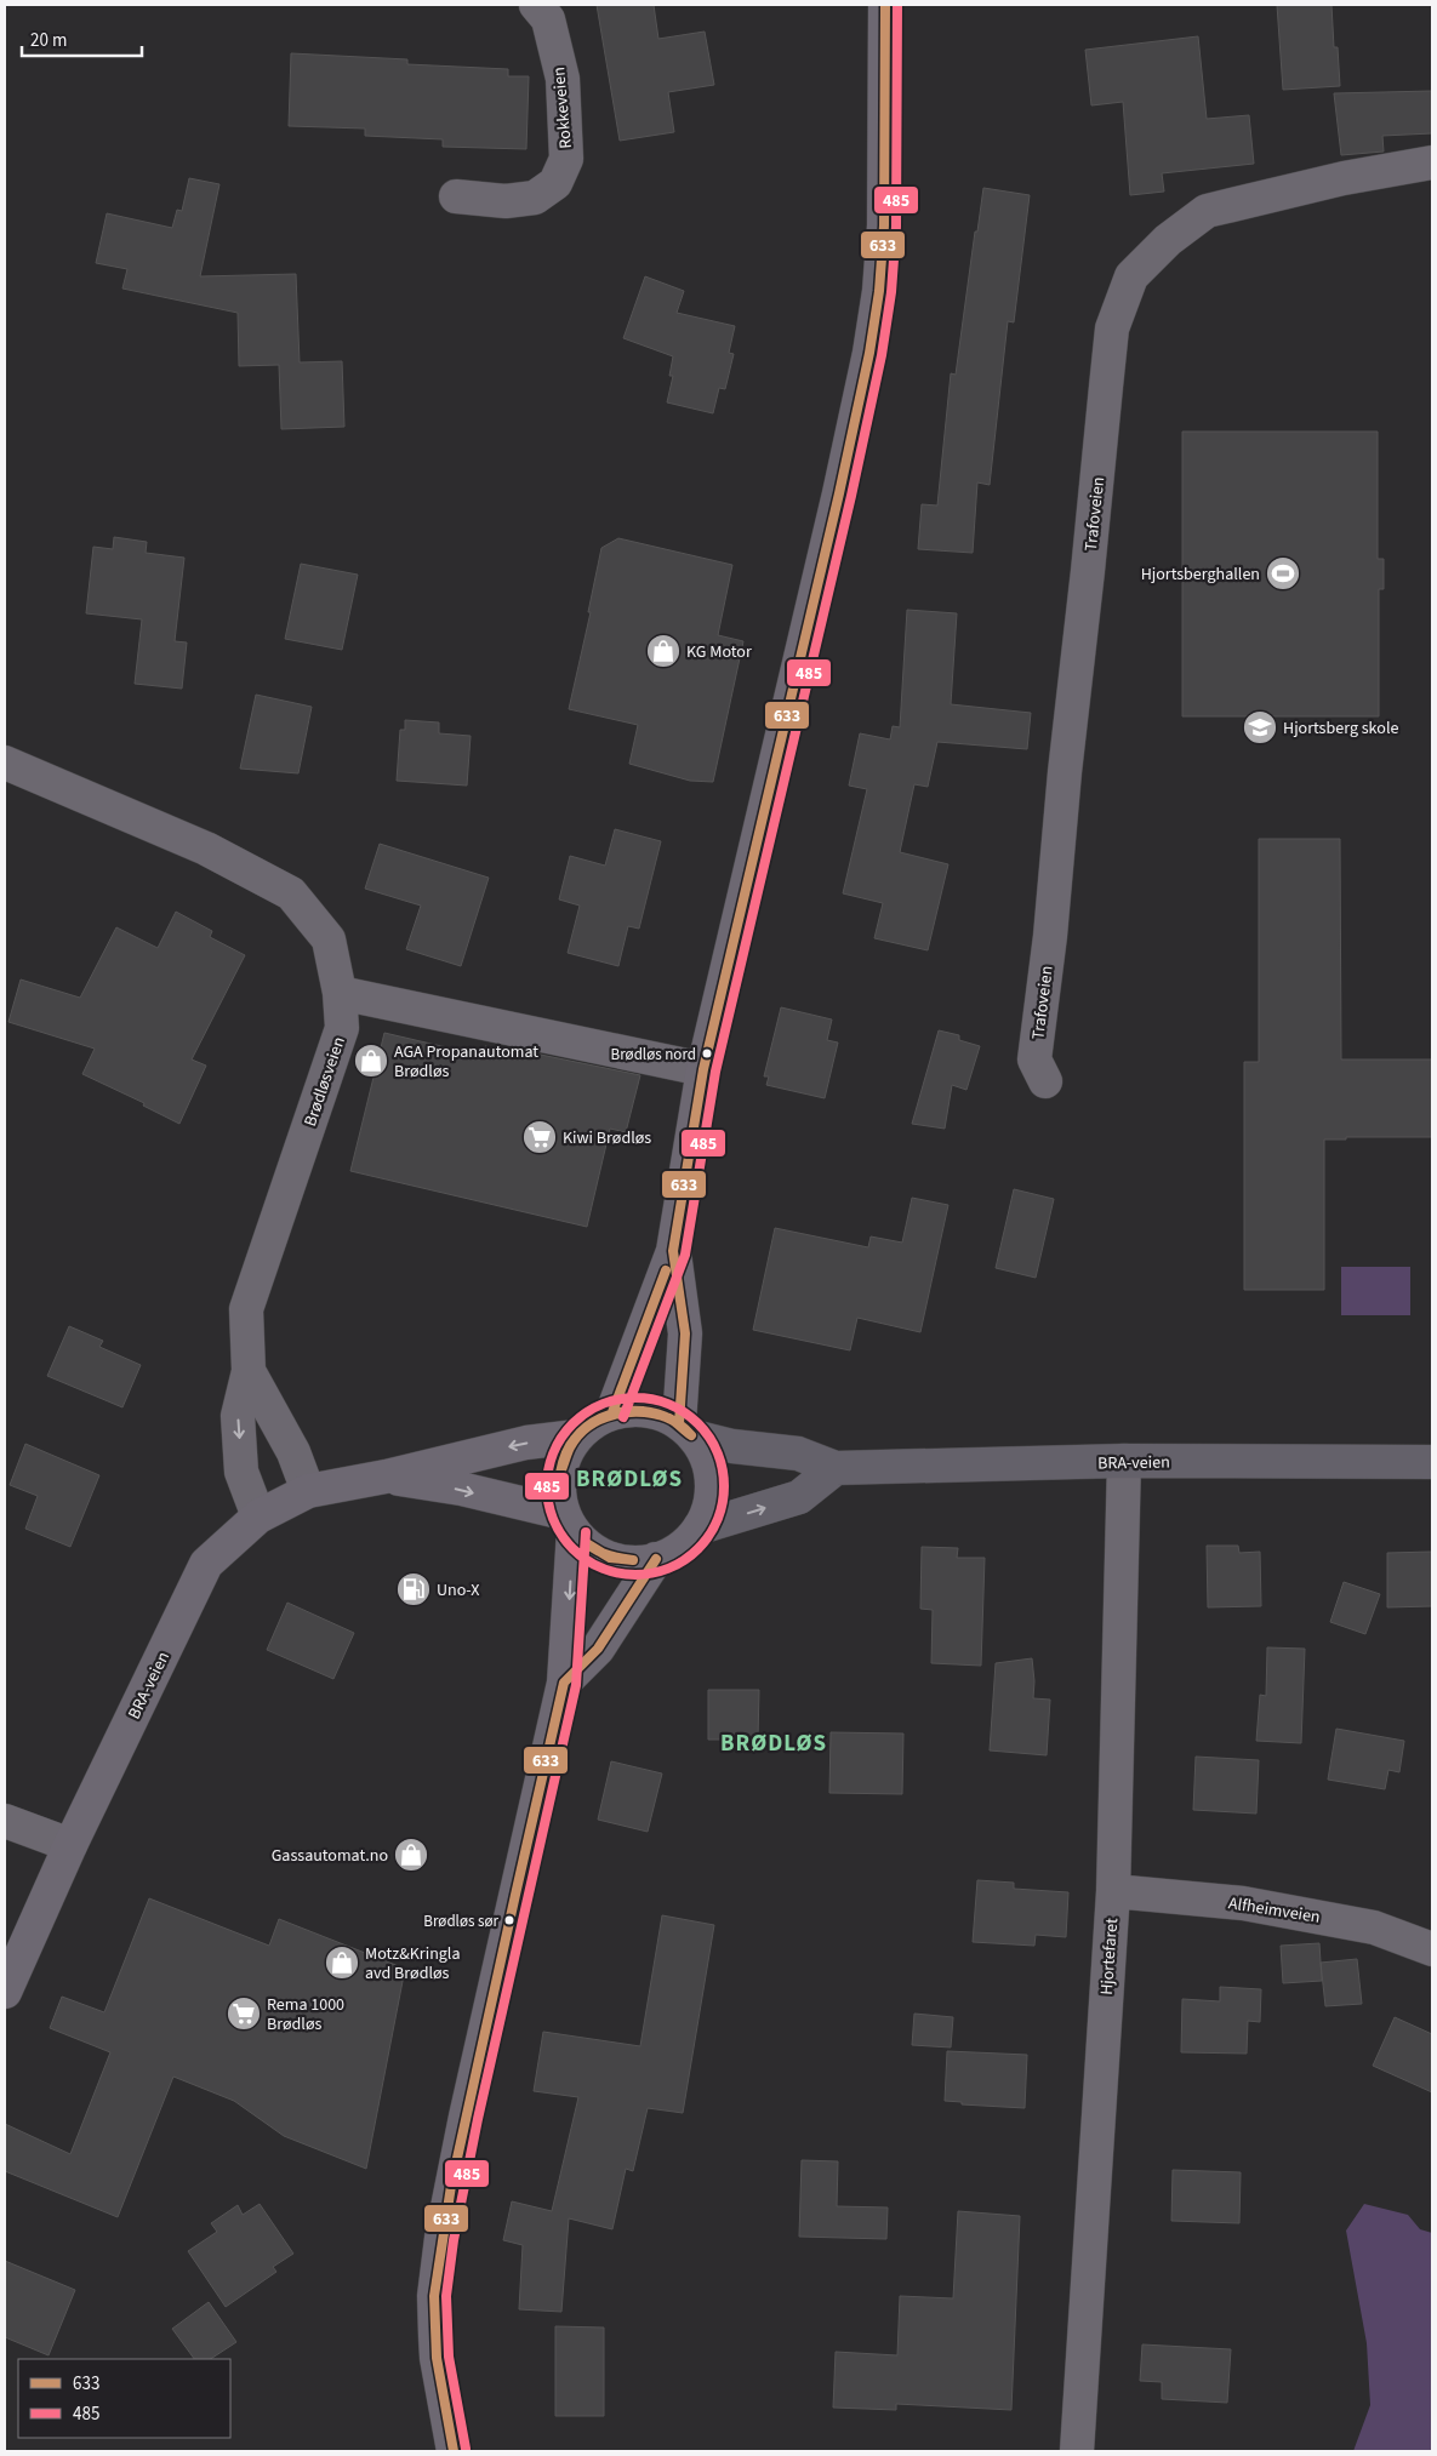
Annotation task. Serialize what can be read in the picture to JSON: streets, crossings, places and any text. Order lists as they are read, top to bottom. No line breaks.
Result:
{"streets":{"main road":["BRA-veien"],"street":["Rokkeveien","Trafoveien","Brødløsveien","Alfheimveien","Hjortefaret"]},"crossings":[["Brødløsveien","BRA-veien"],["BRA-veien","Hjortefaret"],["Alfheimveien","Hjortefaret"]],"districts":["BRØDLØS","BRØDLØS"],"places":{"sports":["Hjortsberghallen"],"shop":["KG Motor","AGA Propanautomat Brødløs","Gassautomat.no","Motz&Kringla avd Brødløs"],"school or university":["Hjortsberg skole"],"other":["Brødløs nord","Brødløs sør"],"supermarket":["Kiwi Brødløs","Rema 1000 Brødløs"],"fuel station":["Uno-X"]},"lines":["transit line 633","transit line 485"],"legend":["633","485"],"scale_bar":"20 m"}
